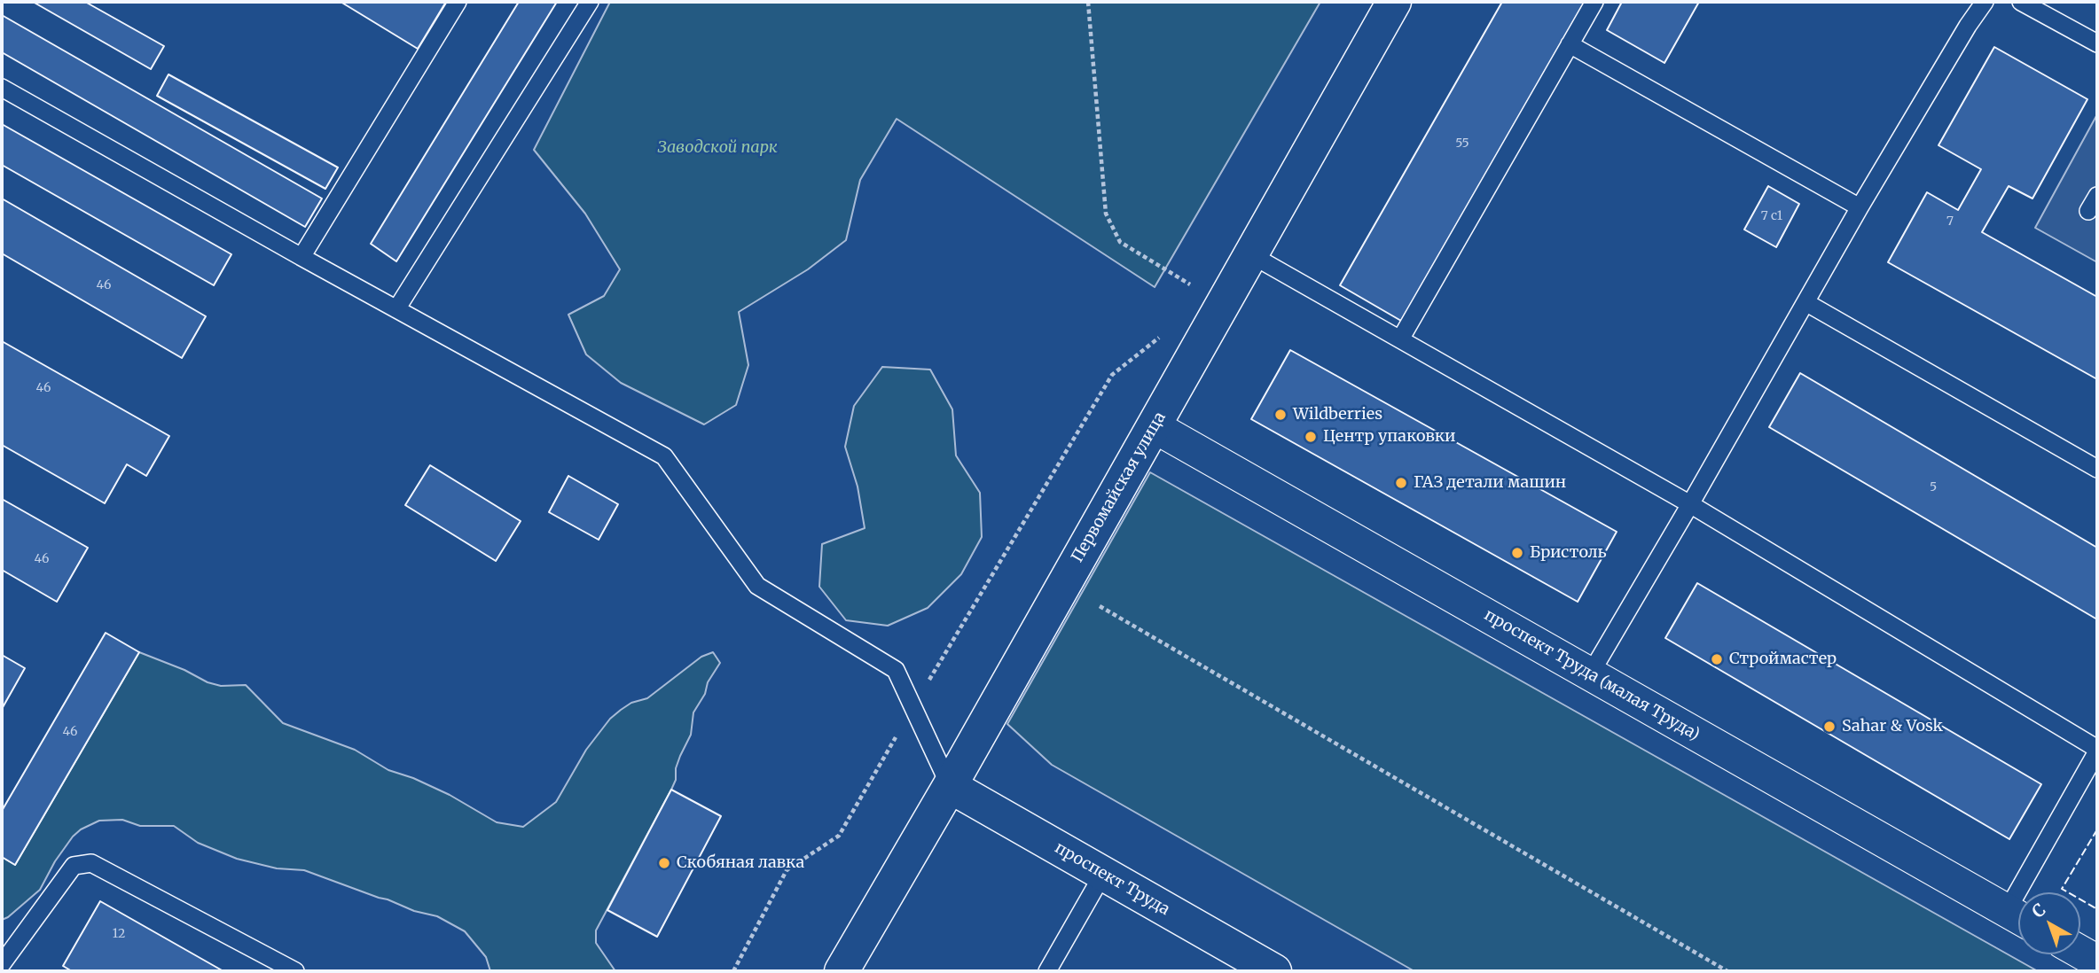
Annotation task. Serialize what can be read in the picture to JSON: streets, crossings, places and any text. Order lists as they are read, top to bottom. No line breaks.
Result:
{"streets":{"street":["Первомайская улица","проспект Труда (малая Труда)","проспект Труда"]},"crossings":[["Первомайская улица","проспект Труда (малая Труда)"],["Первомайская улица","проспект Труда"]],"parks":["Заводской парк"],"places":["Wildberries","Центр упаковки","ГАЗ детали машин","Бристоль","Строймастер","Sahar & Vosk","Скобяная лавка"],"house_numbers":["55","7 с1","7","46","46","5","46","46","12"],"north":"top left"}
